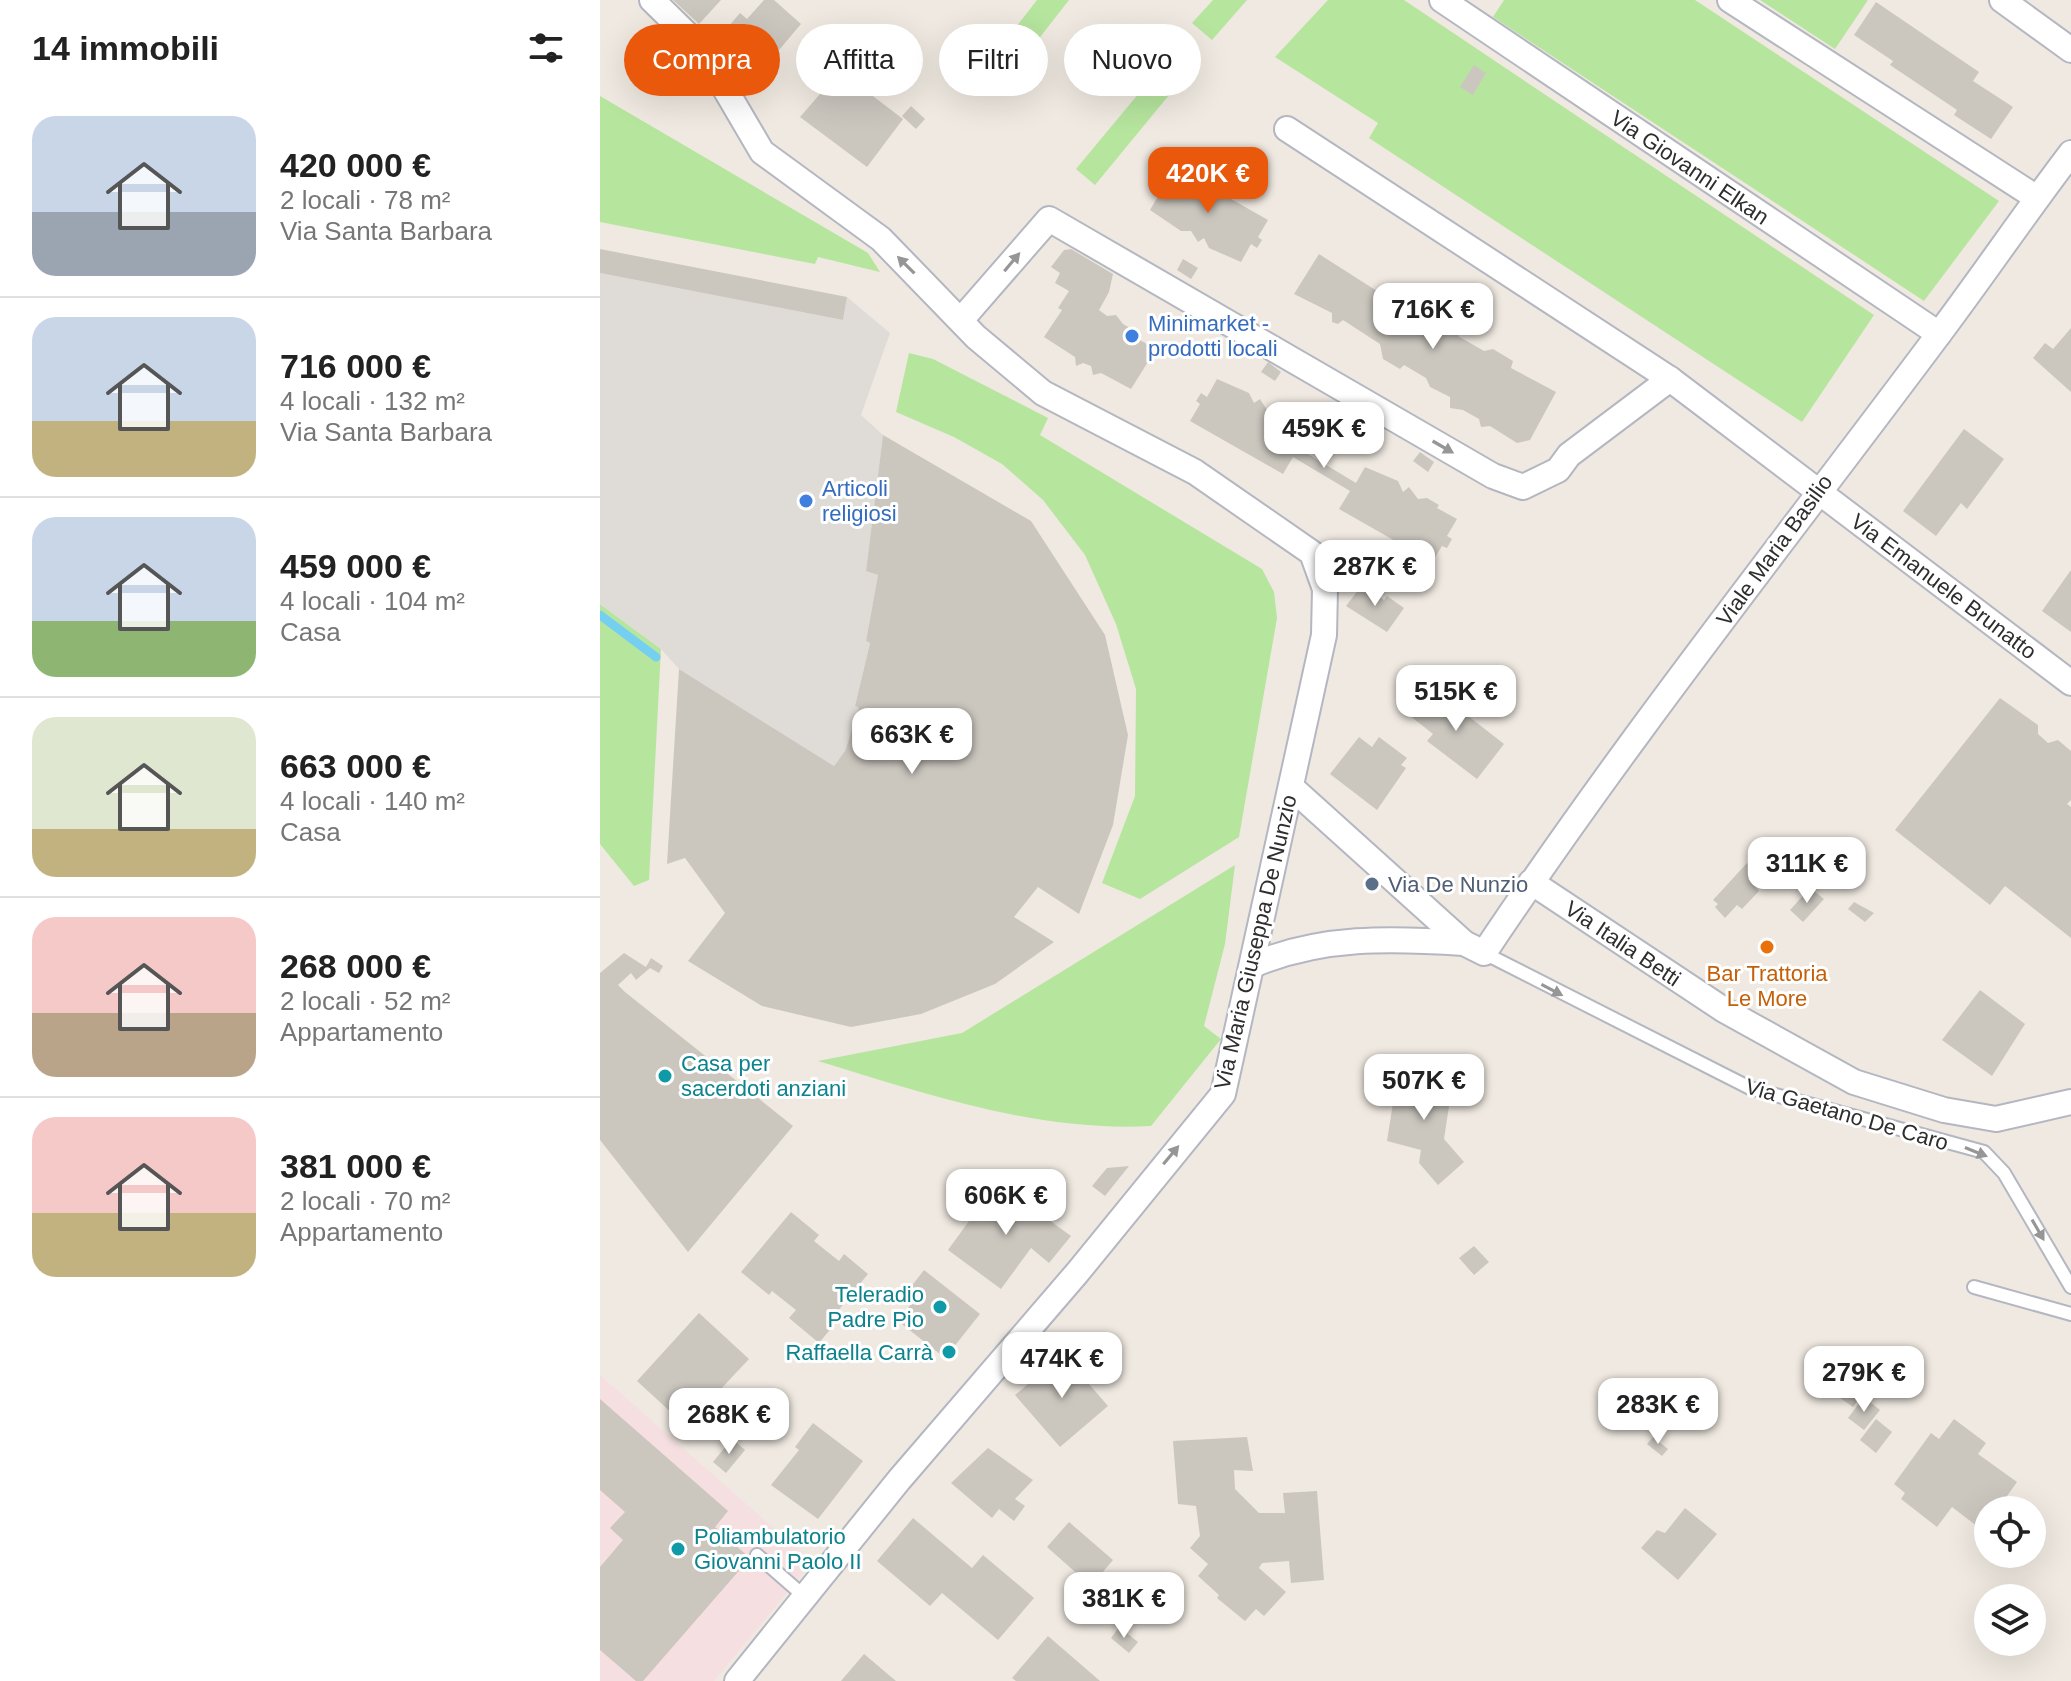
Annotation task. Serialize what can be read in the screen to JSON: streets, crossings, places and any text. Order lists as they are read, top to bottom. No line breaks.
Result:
{"streets":{"street":["Via Giovanni Elkan","Viale Maria Basilio","Via Emanuele Brunatto","Via Maria Giuseppa De Nunzio","Via Italia Betti"],"lane":["Via Gaetano De Caro"]},"crossings":[["Via Giovanni Elkan","Viale Maria Basilio"],["Viale Maria Basilio","Via Emanuele Brunatto"],["Viale Maria Basilio","Via Italia Betti"],["Viale Maria Basilio","Via Gaetano De Caro"]],"one_way":["Via Gaetano De Caro"],"places":["Minimarket - prodotti locali","Articoli religiosi","Via De Nunzio","Bar Trattoria Le More","Casa per sacerdoti anziani","Teleradio Padre Pio","Raffaella Carrà","Poliambulatorio Giovanni Paolo II"],"page":{"heading":"14 immobili","chip":["Compra","Affitta","Filtri","Nuovo"],"list":[{"name":"420 000 €","note":"2 locali · 78 m² · Via Santa Barbara"},{"name":"716 000 €","note":"4 locali · 132 m² · Via Santa Barbara"},{"name":"459 000 €","note":"4 locali · 104 m² · Casa"},{"name":"663 000 €","note":"4 locali · 140 m² · Casa"},{"name":"268 000 €","note":"2 locali · 52 m² · Appartamento"},{"name":"381 000 €","note":"2 locali · 70 m² · Appartamento"}],"price":["420K €","716K €","459K €","287K €","515K €","663K €","311K €","507K €","606K €","474K €","279K €","283K €","268K €","381K €"]}}
